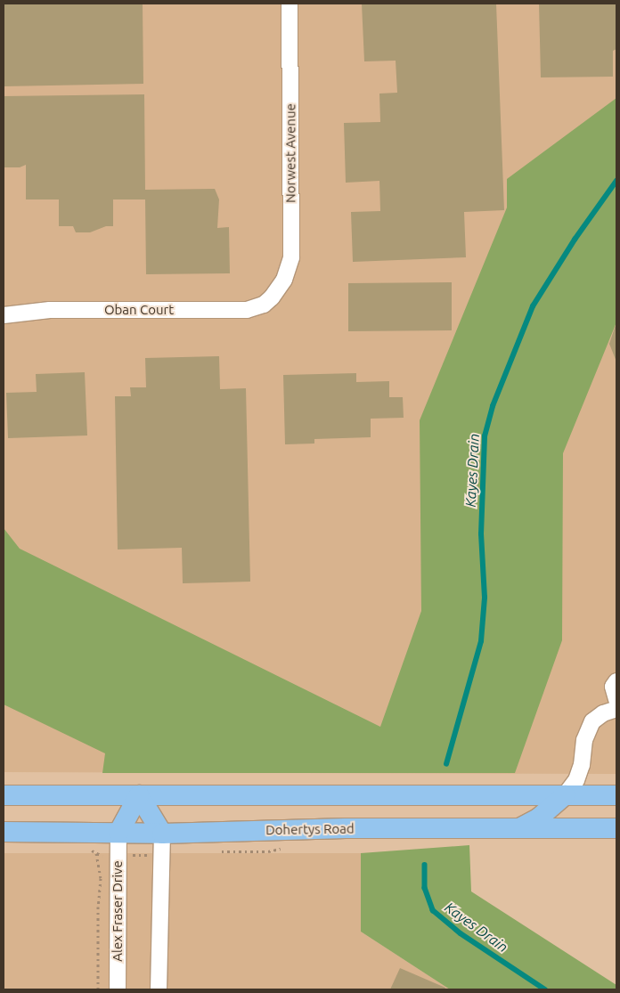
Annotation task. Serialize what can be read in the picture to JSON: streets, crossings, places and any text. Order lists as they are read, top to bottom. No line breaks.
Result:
{"streets":{"main road":["Dohertys Road"],"street":["Norwest Avenue","Oban Court","Alex Fraser Drive"]},"crossings":[["Norwest Avenue","Oban Court"],["Dohertys Road","Alex Fraser Drive"]],"water":["Kayes Drain"]}
